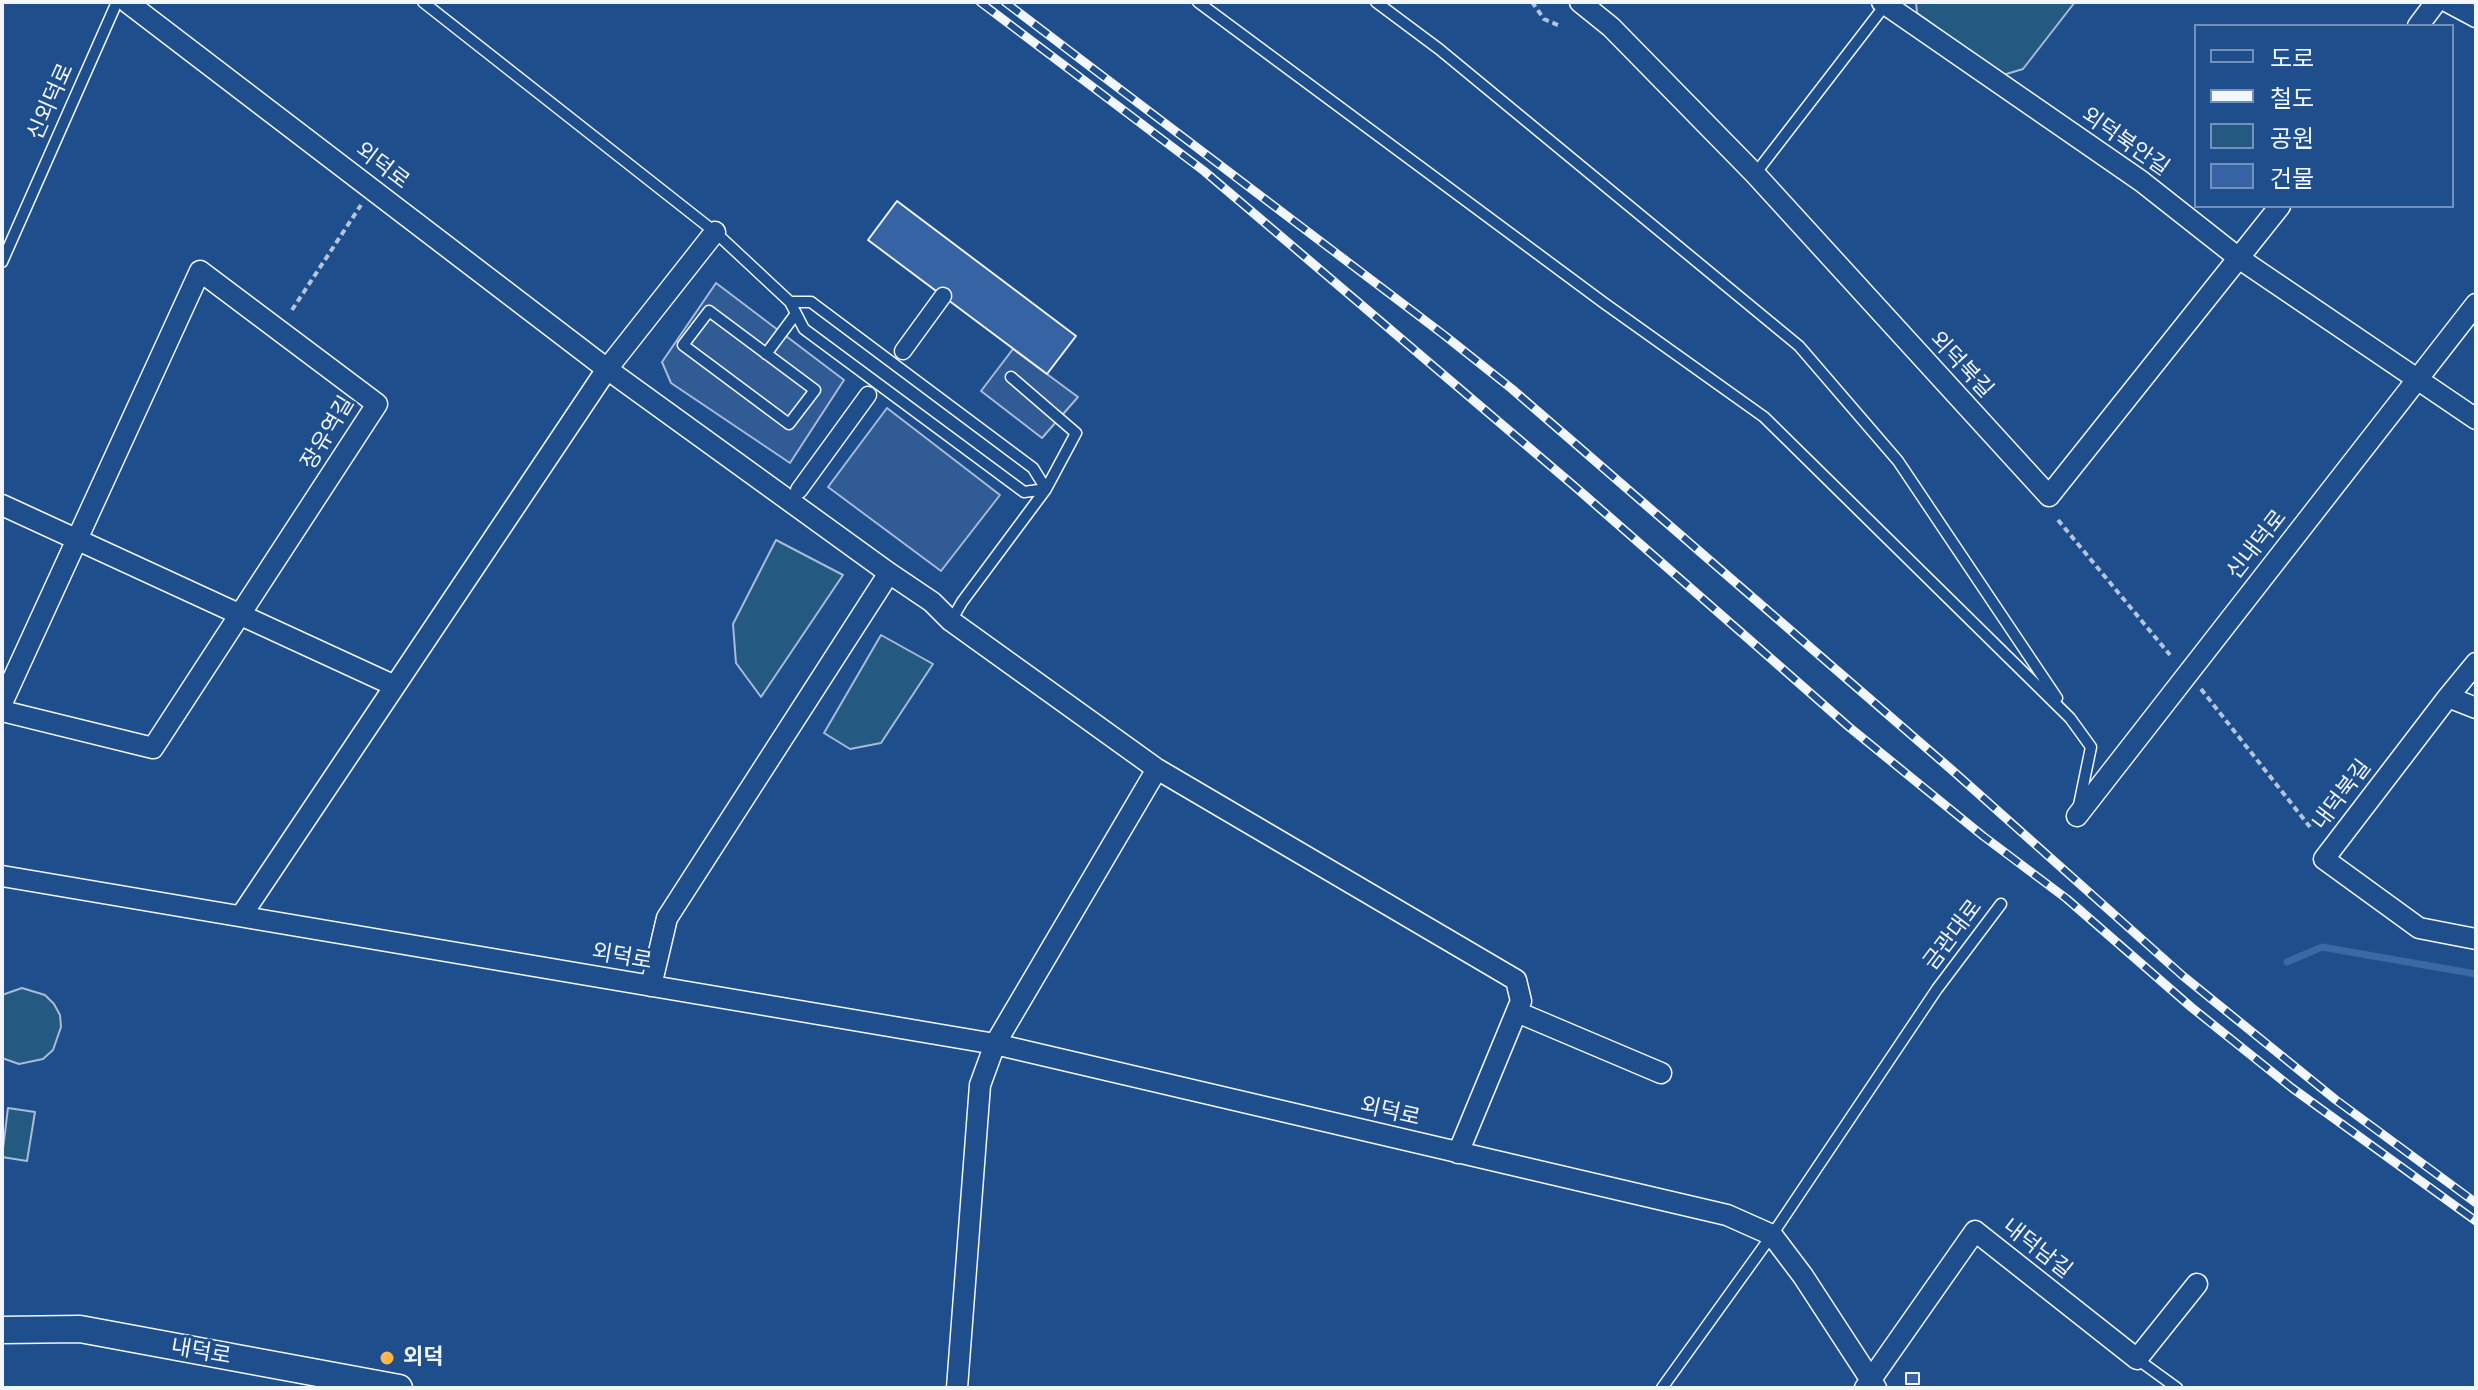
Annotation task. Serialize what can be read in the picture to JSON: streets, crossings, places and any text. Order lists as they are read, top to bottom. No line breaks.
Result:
{"streets":{"street":["외덕북안길","외덕로","외덕북길","장유역길","신내덕로","내덕북길","내덕남길","내덕로"],"lane":["신외덕로","금관대로"]},"crossings":[["외덕북안길","외덕북길"],["외덕북안길","신내덕로"],["외덕로","금관대로"],["외덕로","내덕남길"],["금관대로","내덕남길"]],"places":["외덕"],"legend":["도로","철도","공원","건물"]}
